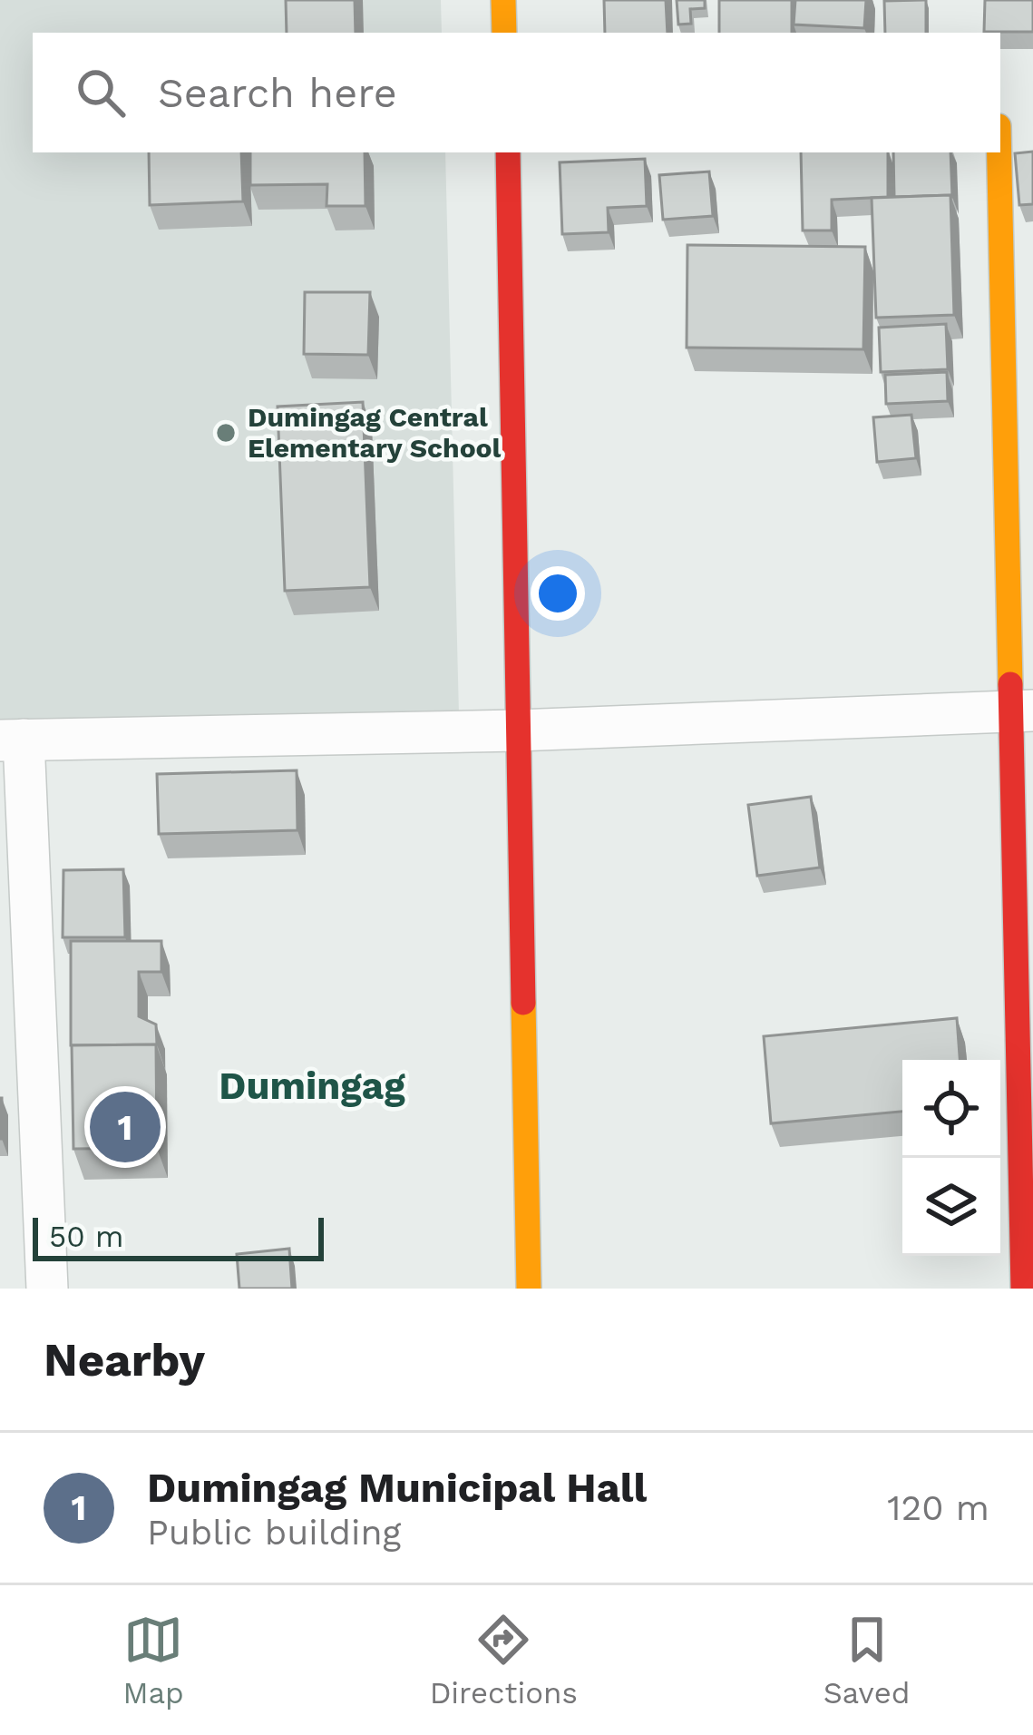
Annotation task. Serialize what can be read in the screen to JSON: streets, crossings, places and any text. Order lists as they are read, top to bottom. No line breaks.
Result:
{"districts":["Dumingag"],"places":["Dumingag Central Elementary School"],"scale_bar":"50 m","page":{"search":"Search here","pins":"1","scale":"50 m","heading":"Nearby","list":[{"mark":"1","name":"Dumingag Municipal Hall","note":"Public building","value":"120 m"}],"nav":["Map","Directions","Saved"]}}
